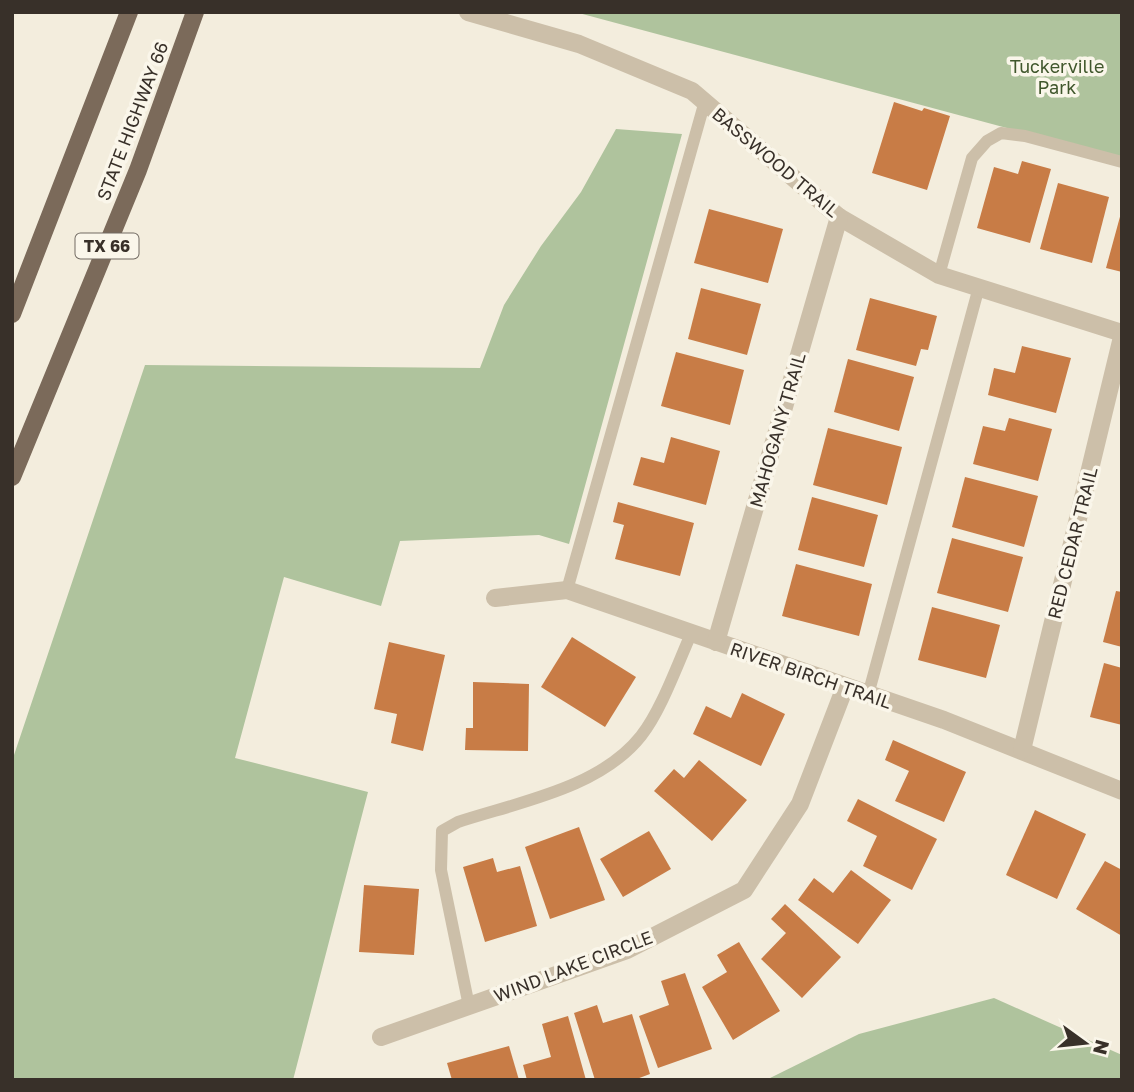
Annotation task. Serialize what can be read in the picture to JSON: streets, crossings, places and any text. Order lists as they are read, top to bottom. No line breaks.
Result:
{"streets":{"main road":["STATE HIGHWAY 66","TX 66"],"street":["BASSWOOD TRAIL","MAHOGANY TRAIL","RED CEDAR TRAIL","RIVER BIRCH TRAIL","WIND LAKE CIRCLE"]},"crossings":[["BASSWOOD TRAIL","MAHOGANY TRAIL"],["BASSWOOD TRAIL","RED CEDAR TRAIL"],["MAHOGANY TRAIL","RIVER BIRCH TRAIL"],["RED CEDAR TRAIL","RIVER BIRCH TRAIL"],["RIVER BIRCH TRAIL","WIND LAKE CIRCLE"]],"parks":["Tuckerville Park"],"north":"right"}
